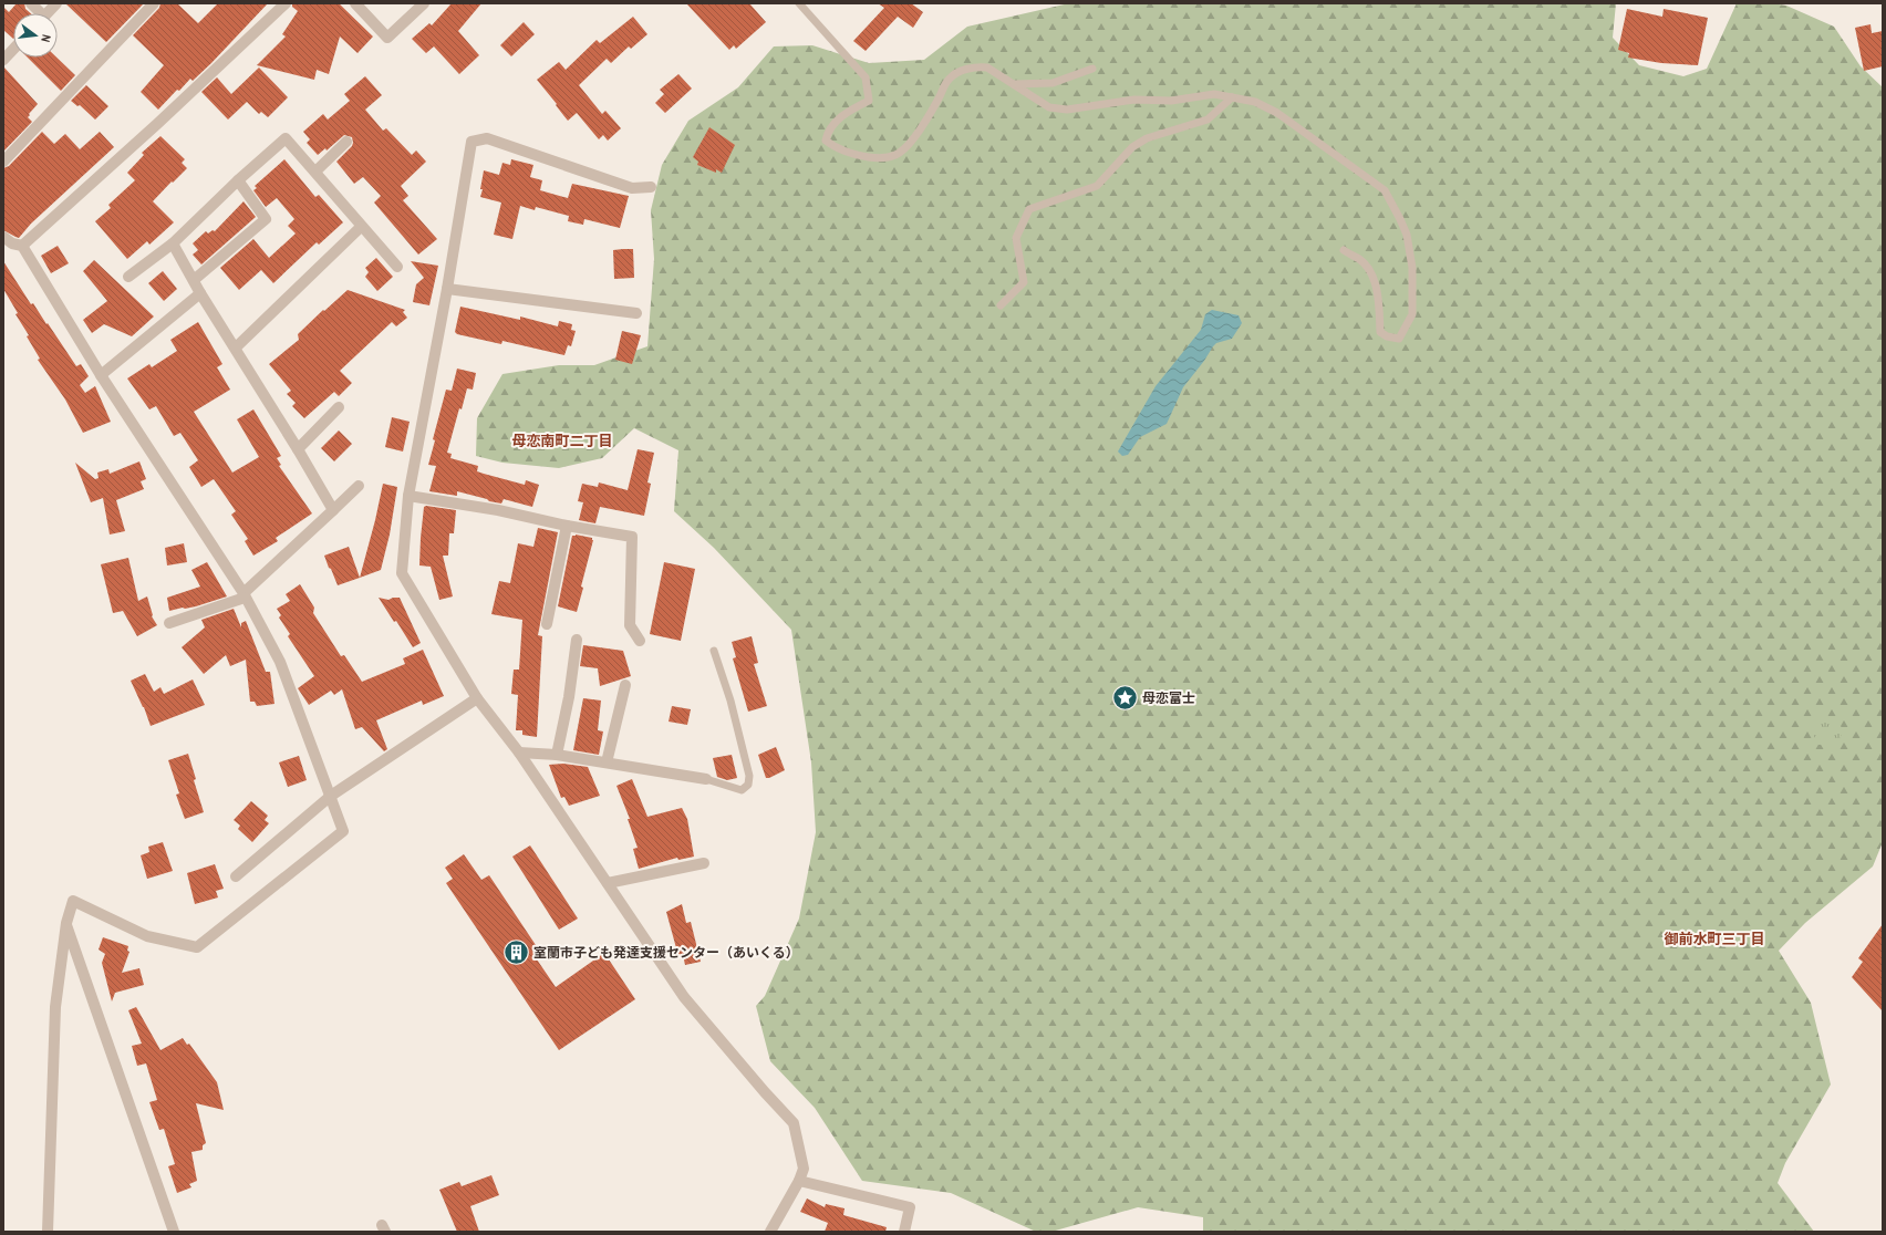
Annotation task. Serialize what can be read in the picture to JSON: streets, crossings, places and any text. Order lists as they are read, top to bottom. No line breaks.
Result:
{"districts":["母恋南町二丁目","御前水町三丁目"],"places":{"place":["母恋富士"],"building":["室蘭市子ども発達支援センター（あいくる）"]},"north":"right"}
